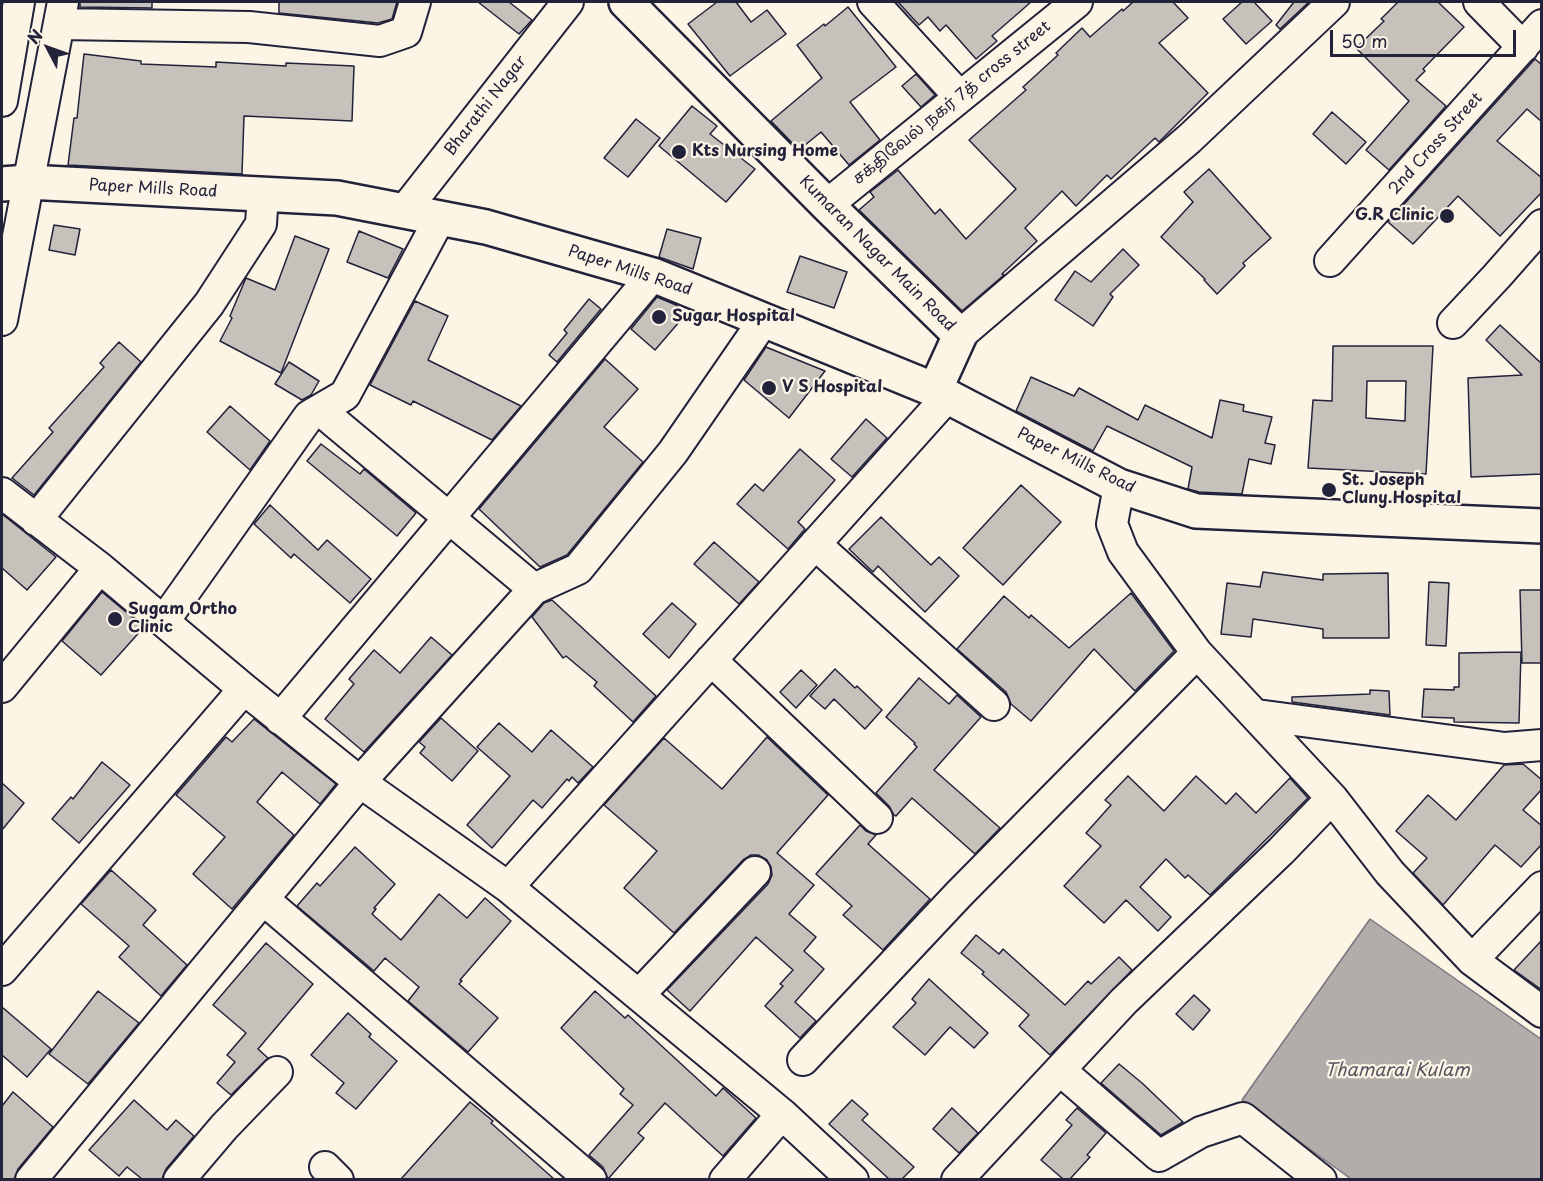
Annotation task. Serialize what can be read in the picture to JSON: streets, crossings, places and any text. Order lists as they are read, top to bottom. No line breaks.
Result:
{"streets":{"main road":["Paper Mills Road","Kumaran Nagar Main Road"],"street":["சக்திவேல் நகர் 7த் cross street","Bharathi Nagar","2nd Cross Street"]},"crossings":[["சக்திவேல் நகர் 7த் cross street","Kumaran Nagar Main Road"],["Bharathi Nagar","Paper Mills Road"],["Paper Mills Road","Kumaran Nagar Main Road"]],"water":["Thamarai Kulam"],"places":["Kts Nursing Home","G.R Clinic","Sugar Hospital","V S Hospital","St. Joseph Cluny Hospital","Sugam Ortho Clinic"],"scale_bar":"50 m","north":"top left"}
